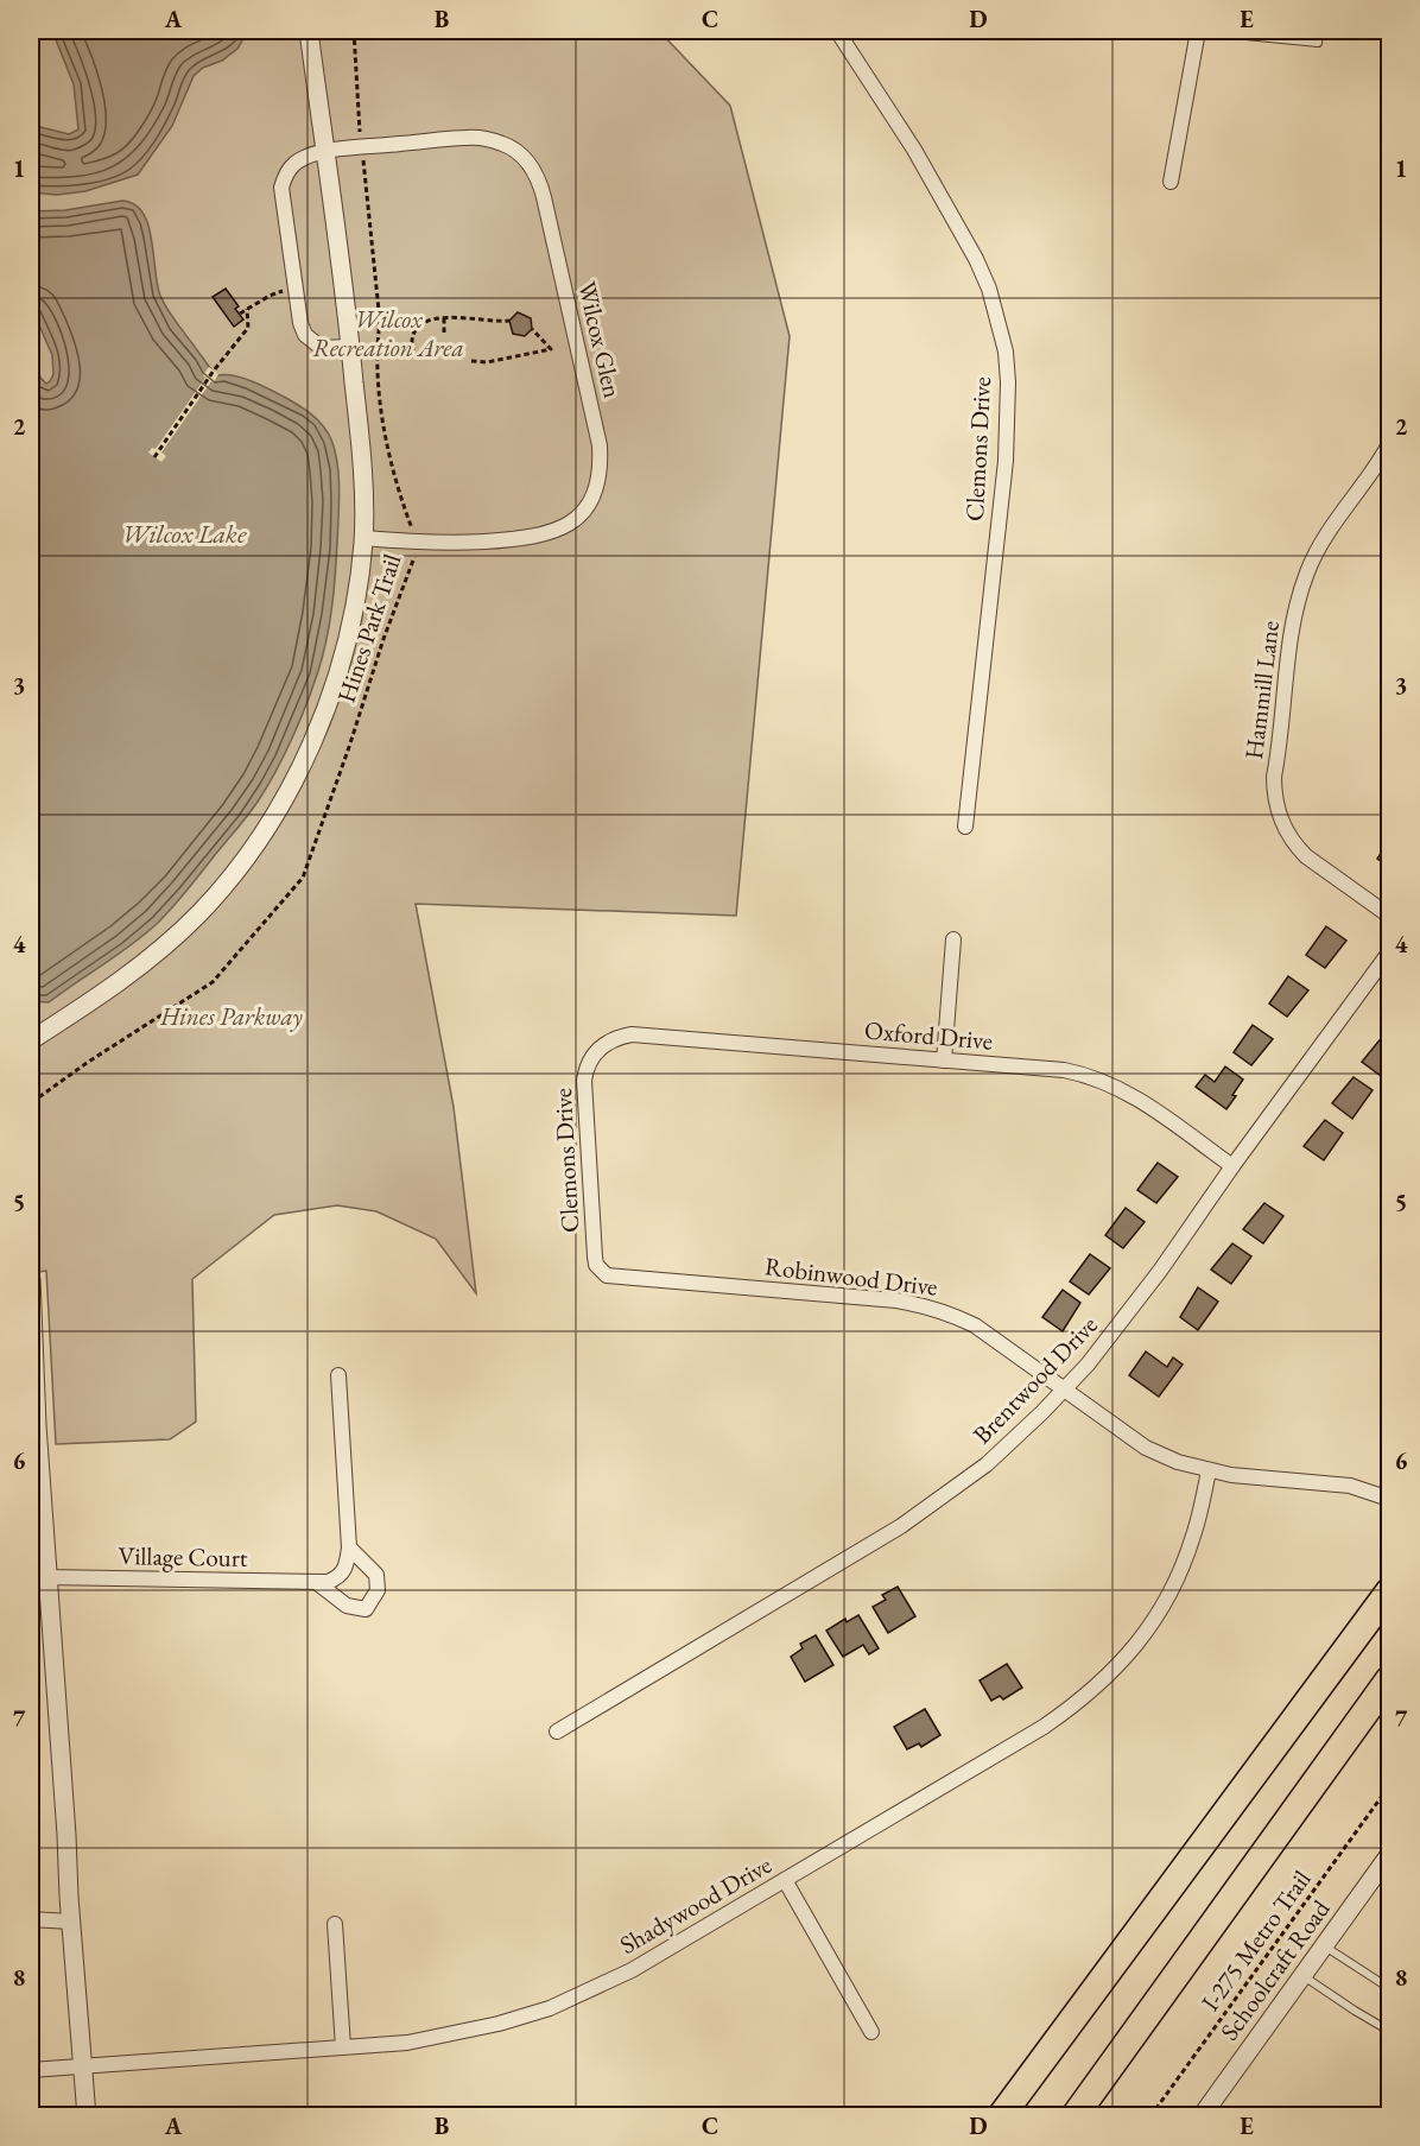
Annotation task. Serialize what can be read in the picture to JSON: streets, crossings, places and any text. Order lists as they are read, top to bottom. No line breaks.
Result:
{"streets":{"street":["Wilcox Glen","Clemons Drive","Hammill Lane","Oxford Drive","Robinwood Drive","Brentwood Drive","Village Court","Shadywood Drive","Schoolcraft Road"],"path":["Hines Park Trail","I-275 Metro Trail"]},"crossings":[["Wilcox Glen","Hines Park Trail"],["Clemons Drive","Oxford Drive"],["Clemons Drive","Robinwood Drive"],["Oxford Drive","Brentwood Drive"],["Robinwood Drive","Brentwood Drive"],["Robinwood Drive","Shadywood Drive"]],"water":["Wilcox Lake"],"parks":["Wilcox Recreation Area","Hines Parkway"],"grid":{"columns":["A","B","C","D","E"],"rows":["1","2","3","4","5","6","7","8"]}}
